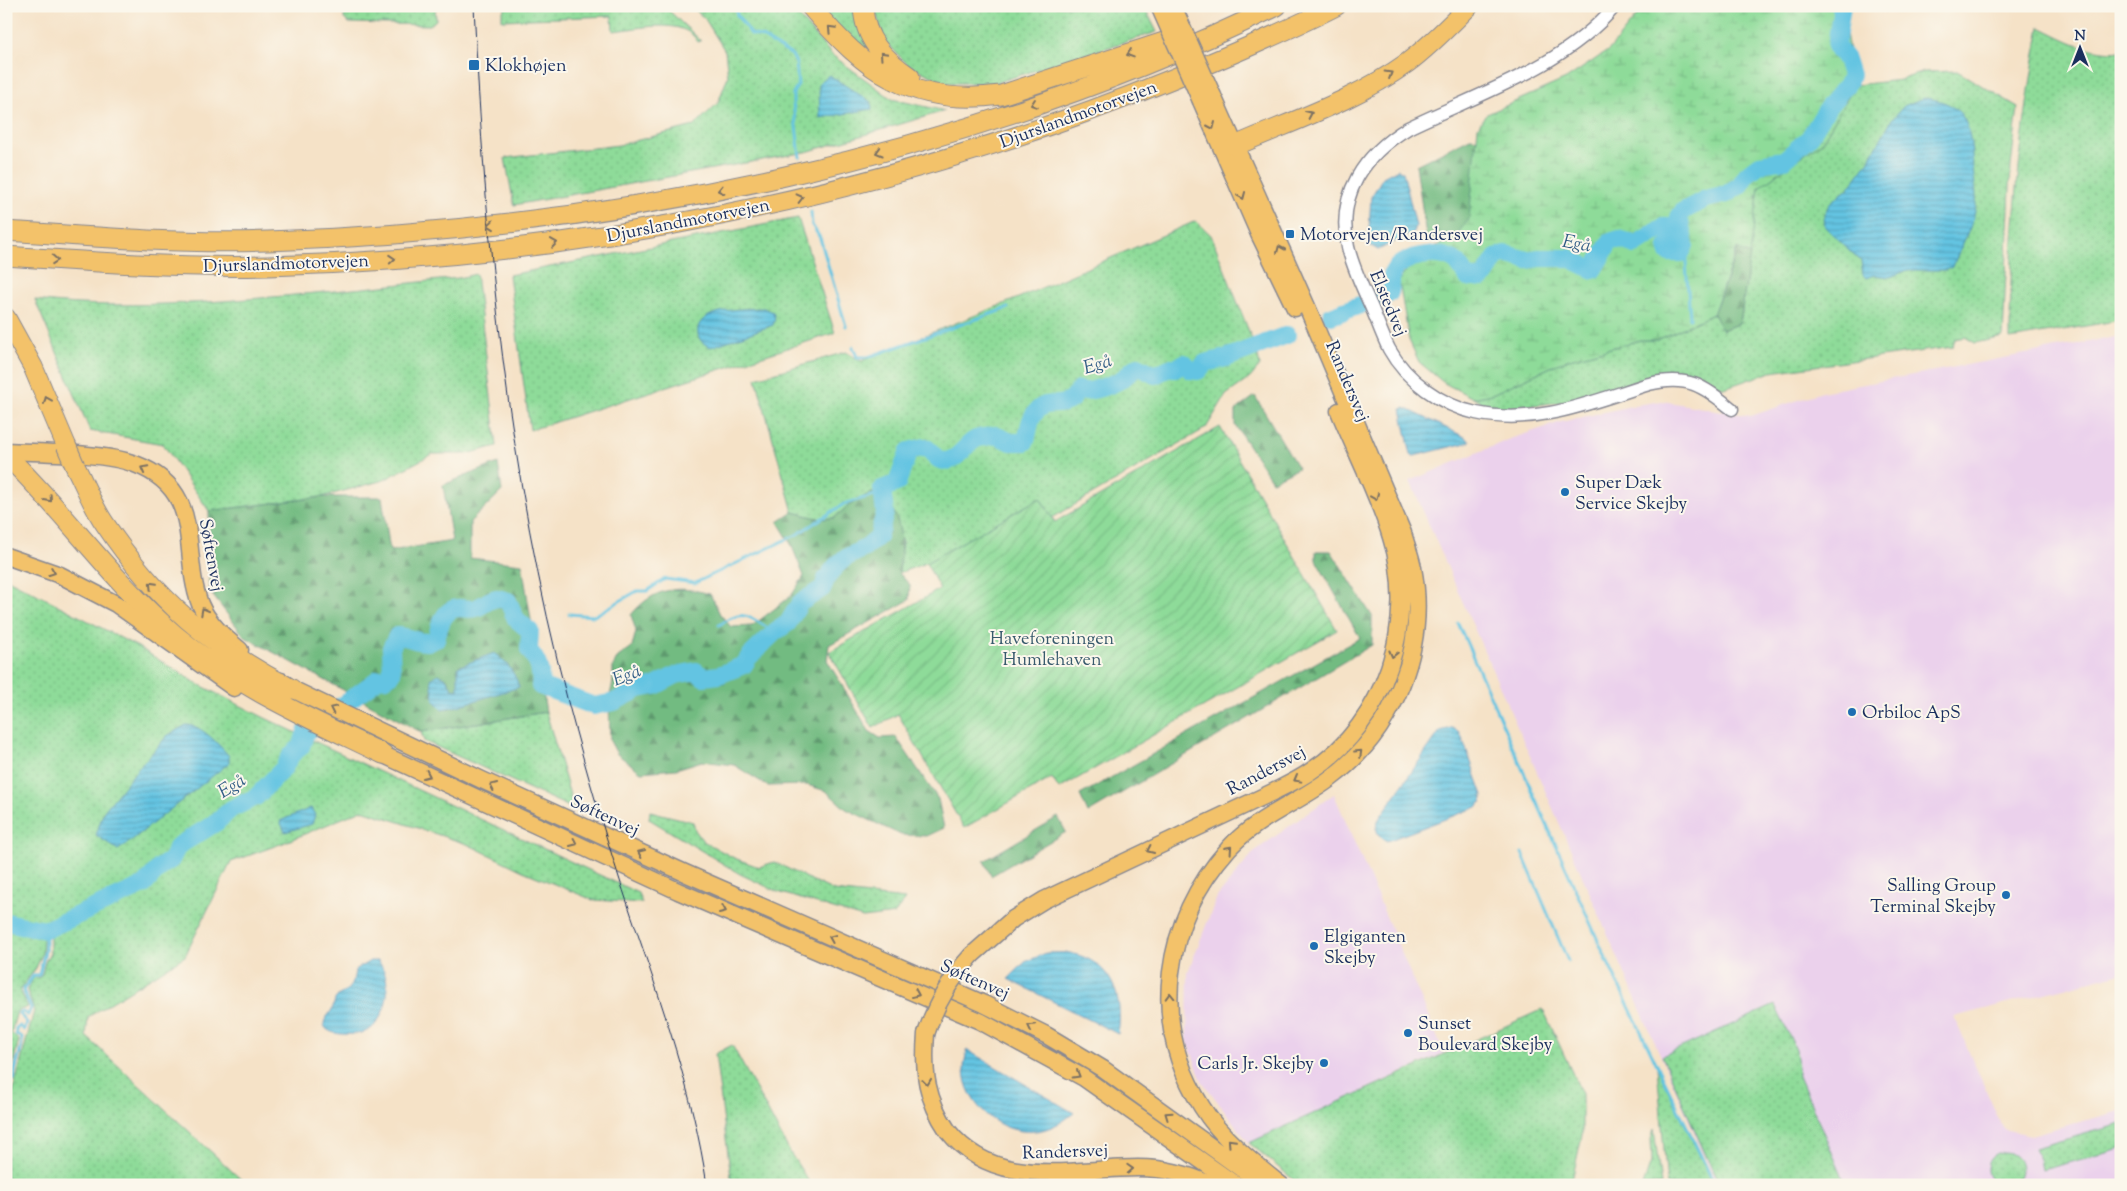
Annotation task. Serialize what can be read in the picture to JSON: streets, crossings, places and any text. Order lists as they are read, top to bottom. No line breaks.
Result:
{"streets":{"highway":["Djurslandmotorvejen"],"main road":["Randersvej","Søftenvej"],"street":["Elstedvej"]},"water":["Egå"],"parks":["Haveforeningen Humlehaven"],"places":{"transit":["Klokhøjen","Motorvejen/Randersvej"],"other":["Super Dæk Service Skejby","Orbiloc ApS","Salling Group Terminal Skejby","Elgiganten Skejby","Sunset Boulevard Skejby","Carls Jr. Skejby"]},"north":"top"}
